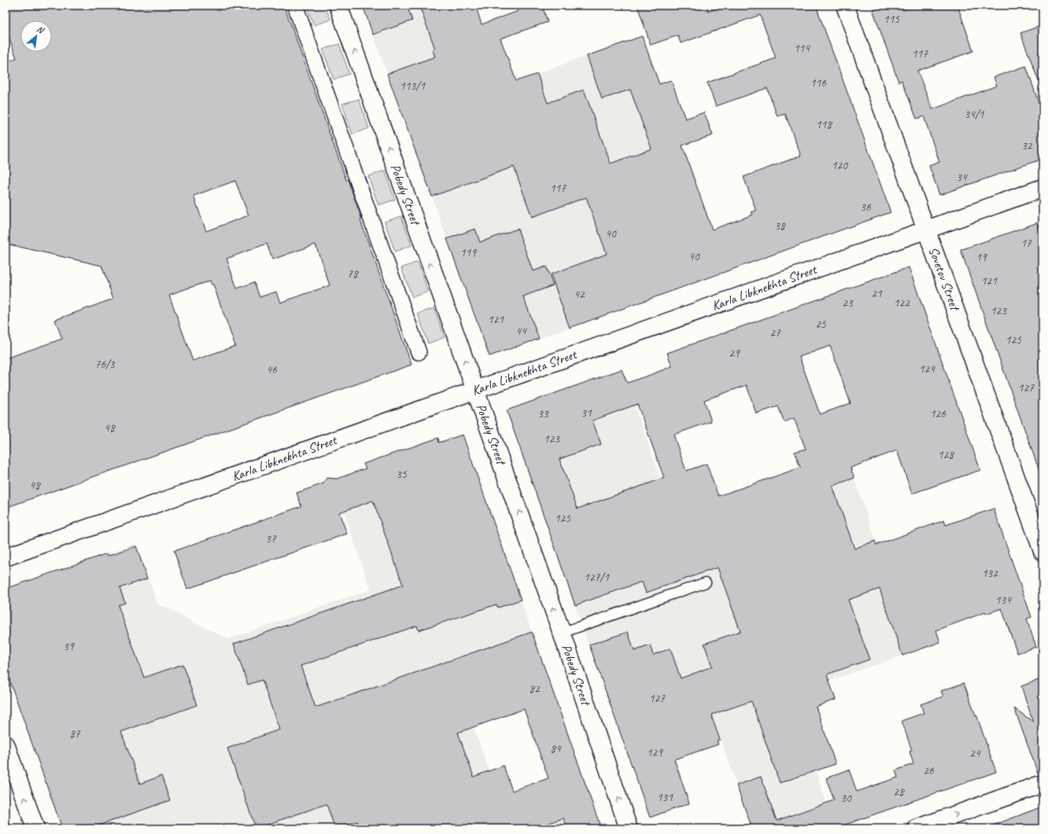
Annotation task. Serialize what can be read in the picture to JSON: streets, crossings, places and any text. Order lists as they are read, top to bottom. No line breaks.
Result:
{"streets":{"street":["Pobedy Street","Sovetov Street","Karla Libknekhta Street"]},"crossings":[["Pobedy Street","Karla Libknekhta Street"],["Sovetov Street","Karla Libknekhta Street"]],"house_numbers":["115","114","117","116","113/1","34/1","118","32","120","34","117","36","38","40","17","119","40","19","78","121","21","42","23","122","123","121","25","44","27","125","29","76/3","124","46","127","31","33","126","48","123","128","35","48","125","37","132","127/1","134","39","82","127","87","84","129","24","26","28","131","30"],"north":"top right"}
